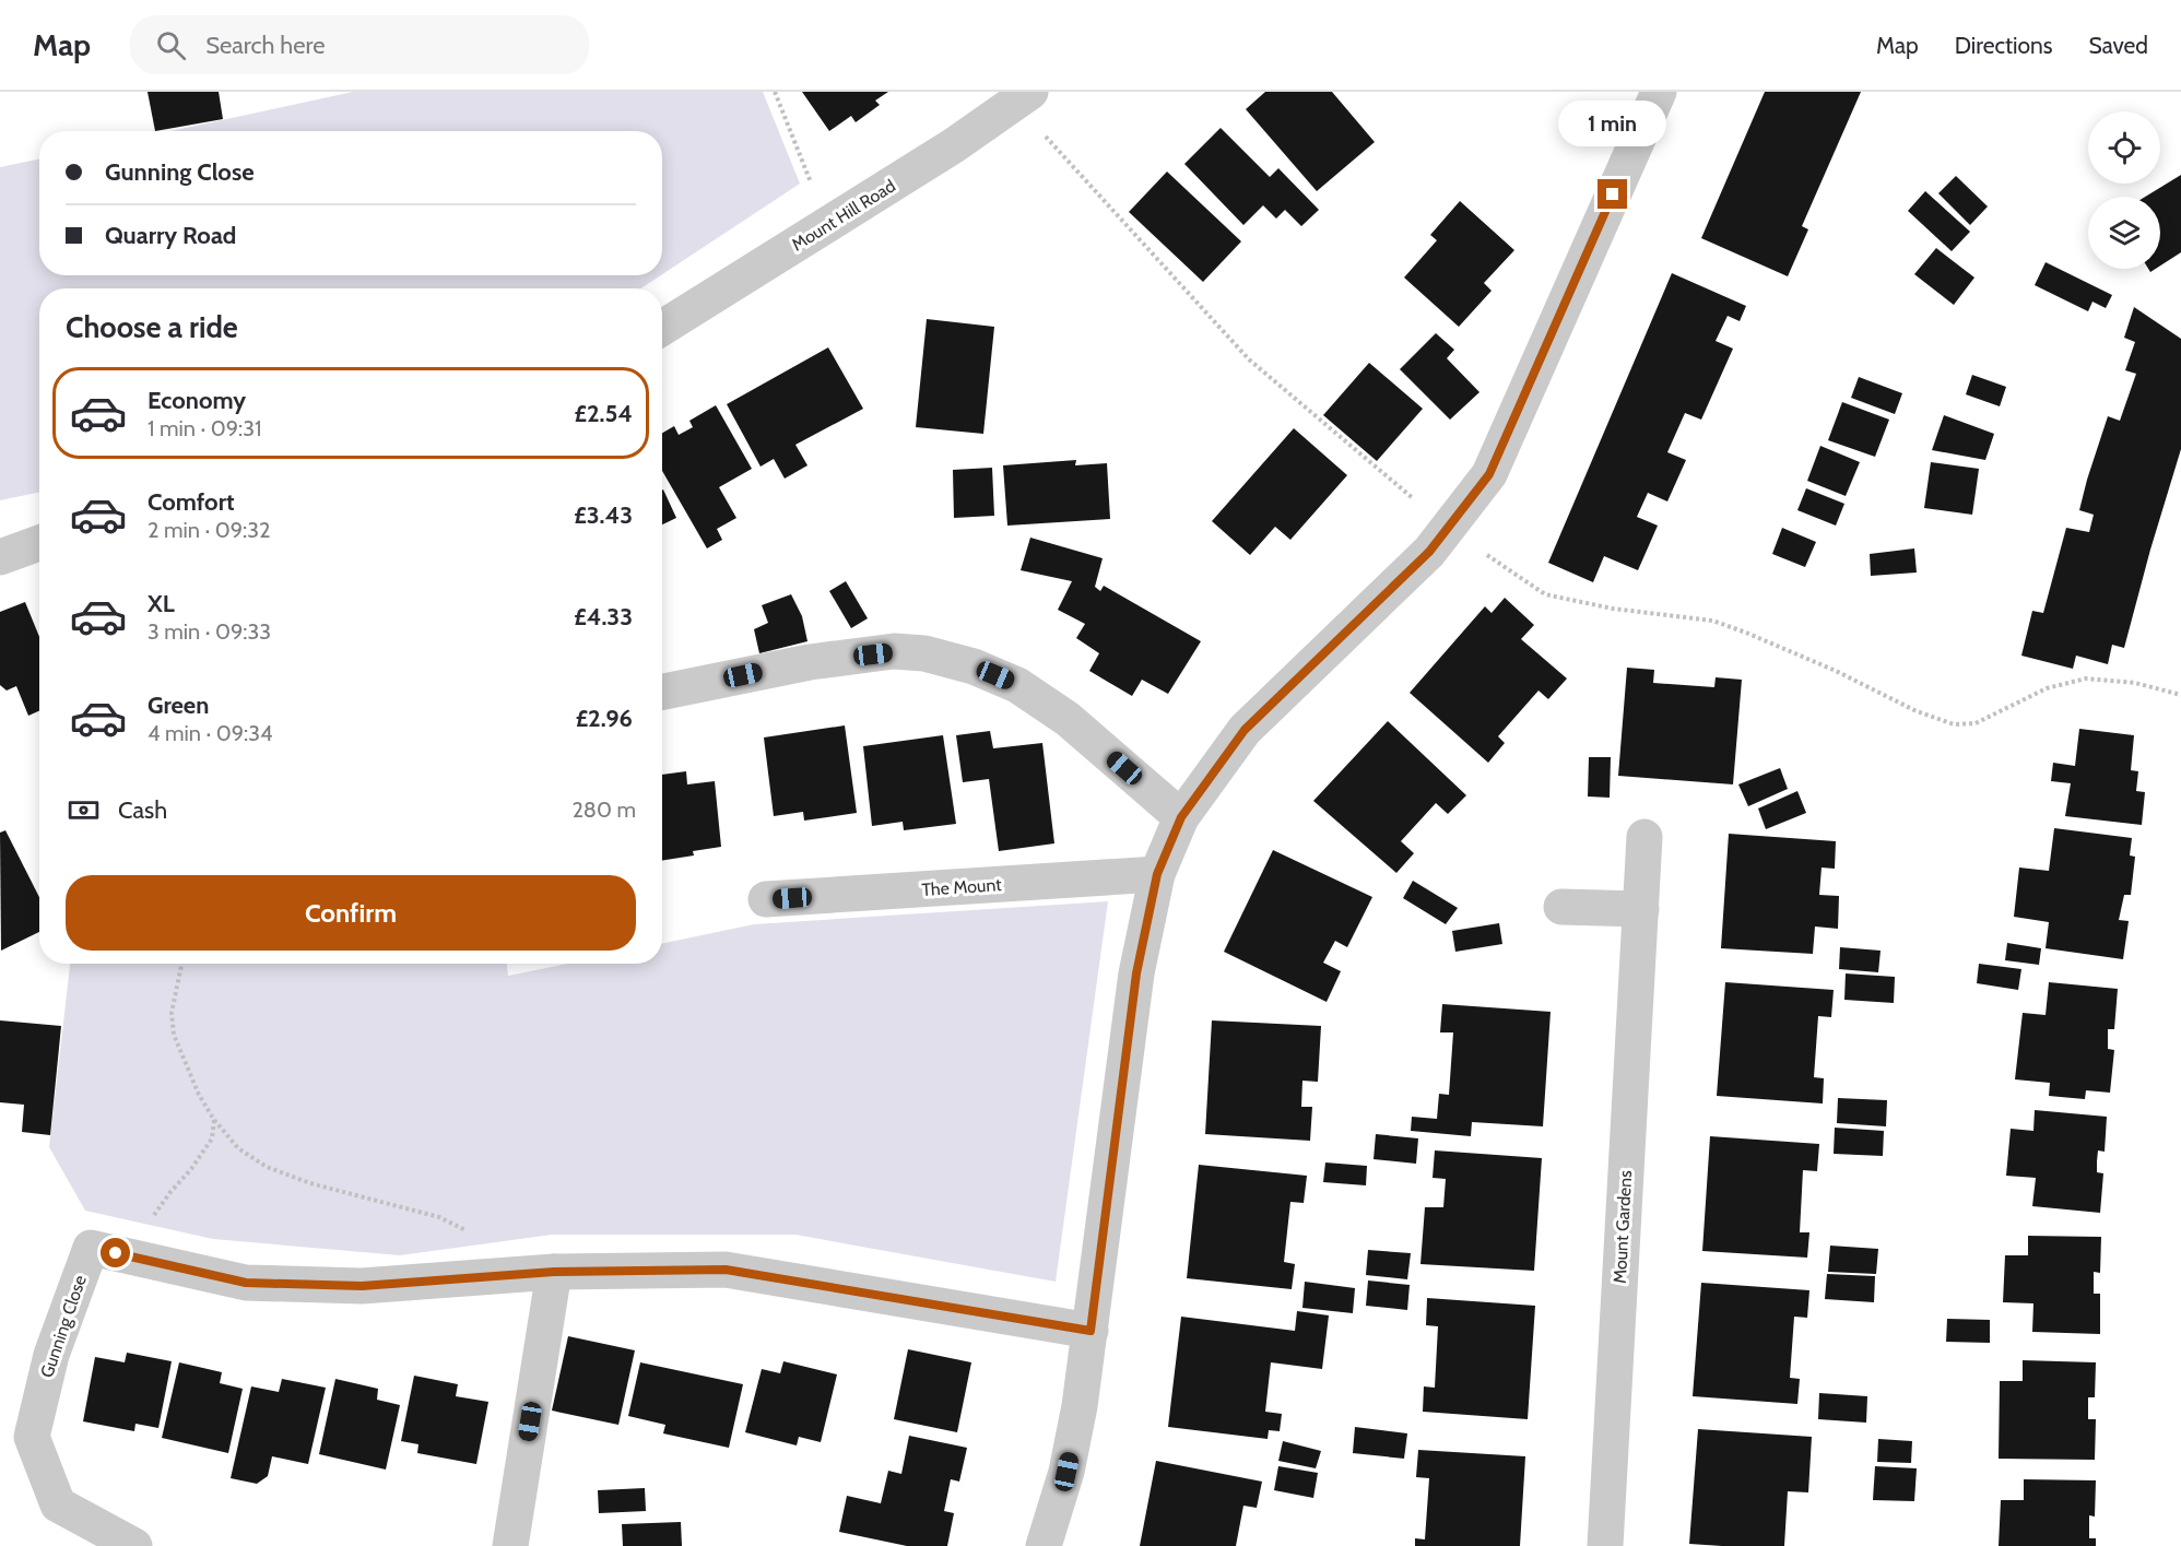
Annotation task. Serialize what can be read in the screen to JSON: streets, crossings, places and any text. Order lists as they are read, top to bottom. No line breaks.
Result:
{"streets":{"street":["Mount Hill Road","The Mount","Mount Gardens","Gunning Close"]},"page":{"header":"Map","search":"Search here","nav":["Map","Directions","Saved"],"bubble":"1 min","banner":["Gunning Close","Quarry Road"],"heading":"Choose a ride","list":[{"name":"Economy","note":"1 min · 09:31","value":"£2.54"},{"name":"Comfort","note":"2 min · 09:32","value":"£3.43"},{"name":"XL","note":"3 min · 09:33","value":"£4.33"},{"name":"Green","note":"4 min · 09:34","value":"£2.96"}],"pay":["Cash","280 m"],"buttons":"Confirm"}}
